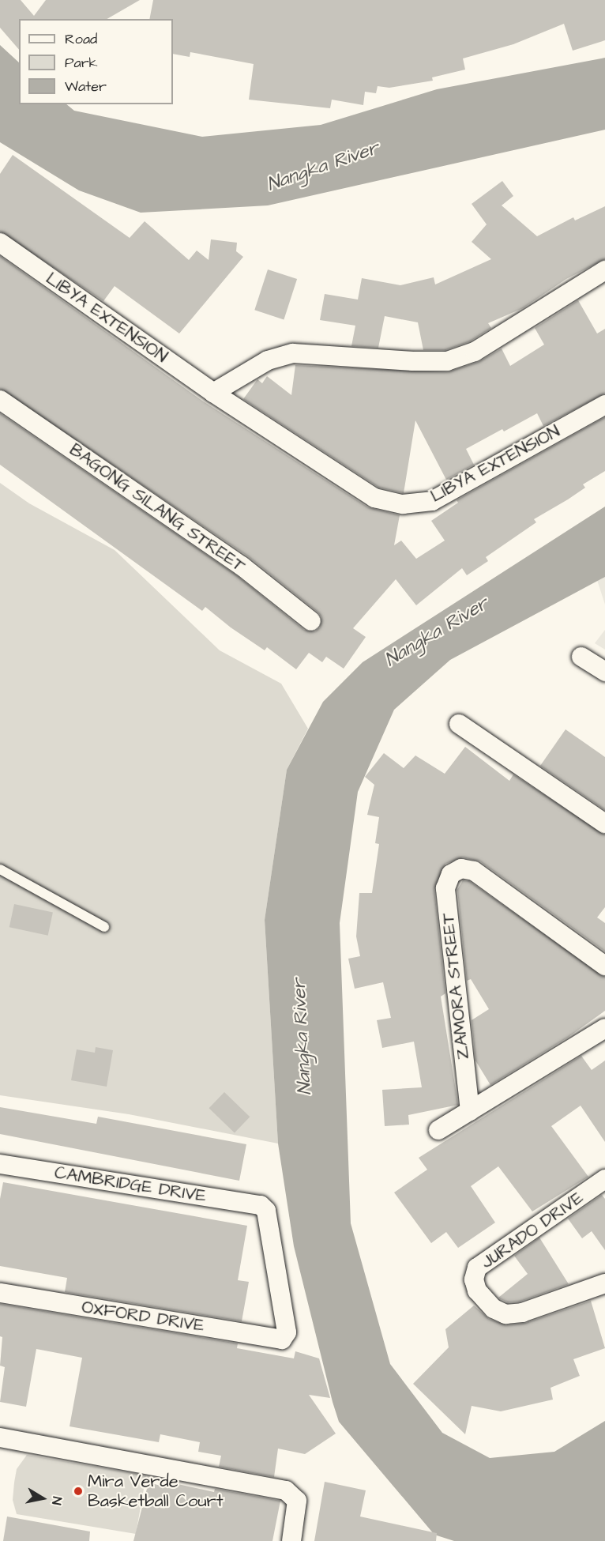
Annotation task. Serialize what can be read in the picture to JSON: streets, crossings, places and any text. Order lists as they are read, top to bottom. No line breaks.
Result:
{"streets":{"street":["LIBYA EXTENSION","BAGONG SILANG STREET","ZAMORA STREET","CAMBRIDGE DRIVE","JURADO DRIVE","OXFORD DRIVE"]},"crossings":[["CAMBRIDGE DRIVE","OXFORD DRIVE"]],"water":["Nangka River"],"places":["Mira Verde Basketball Court"],"legend":["Road","Park","Water"],"north":"right"}
